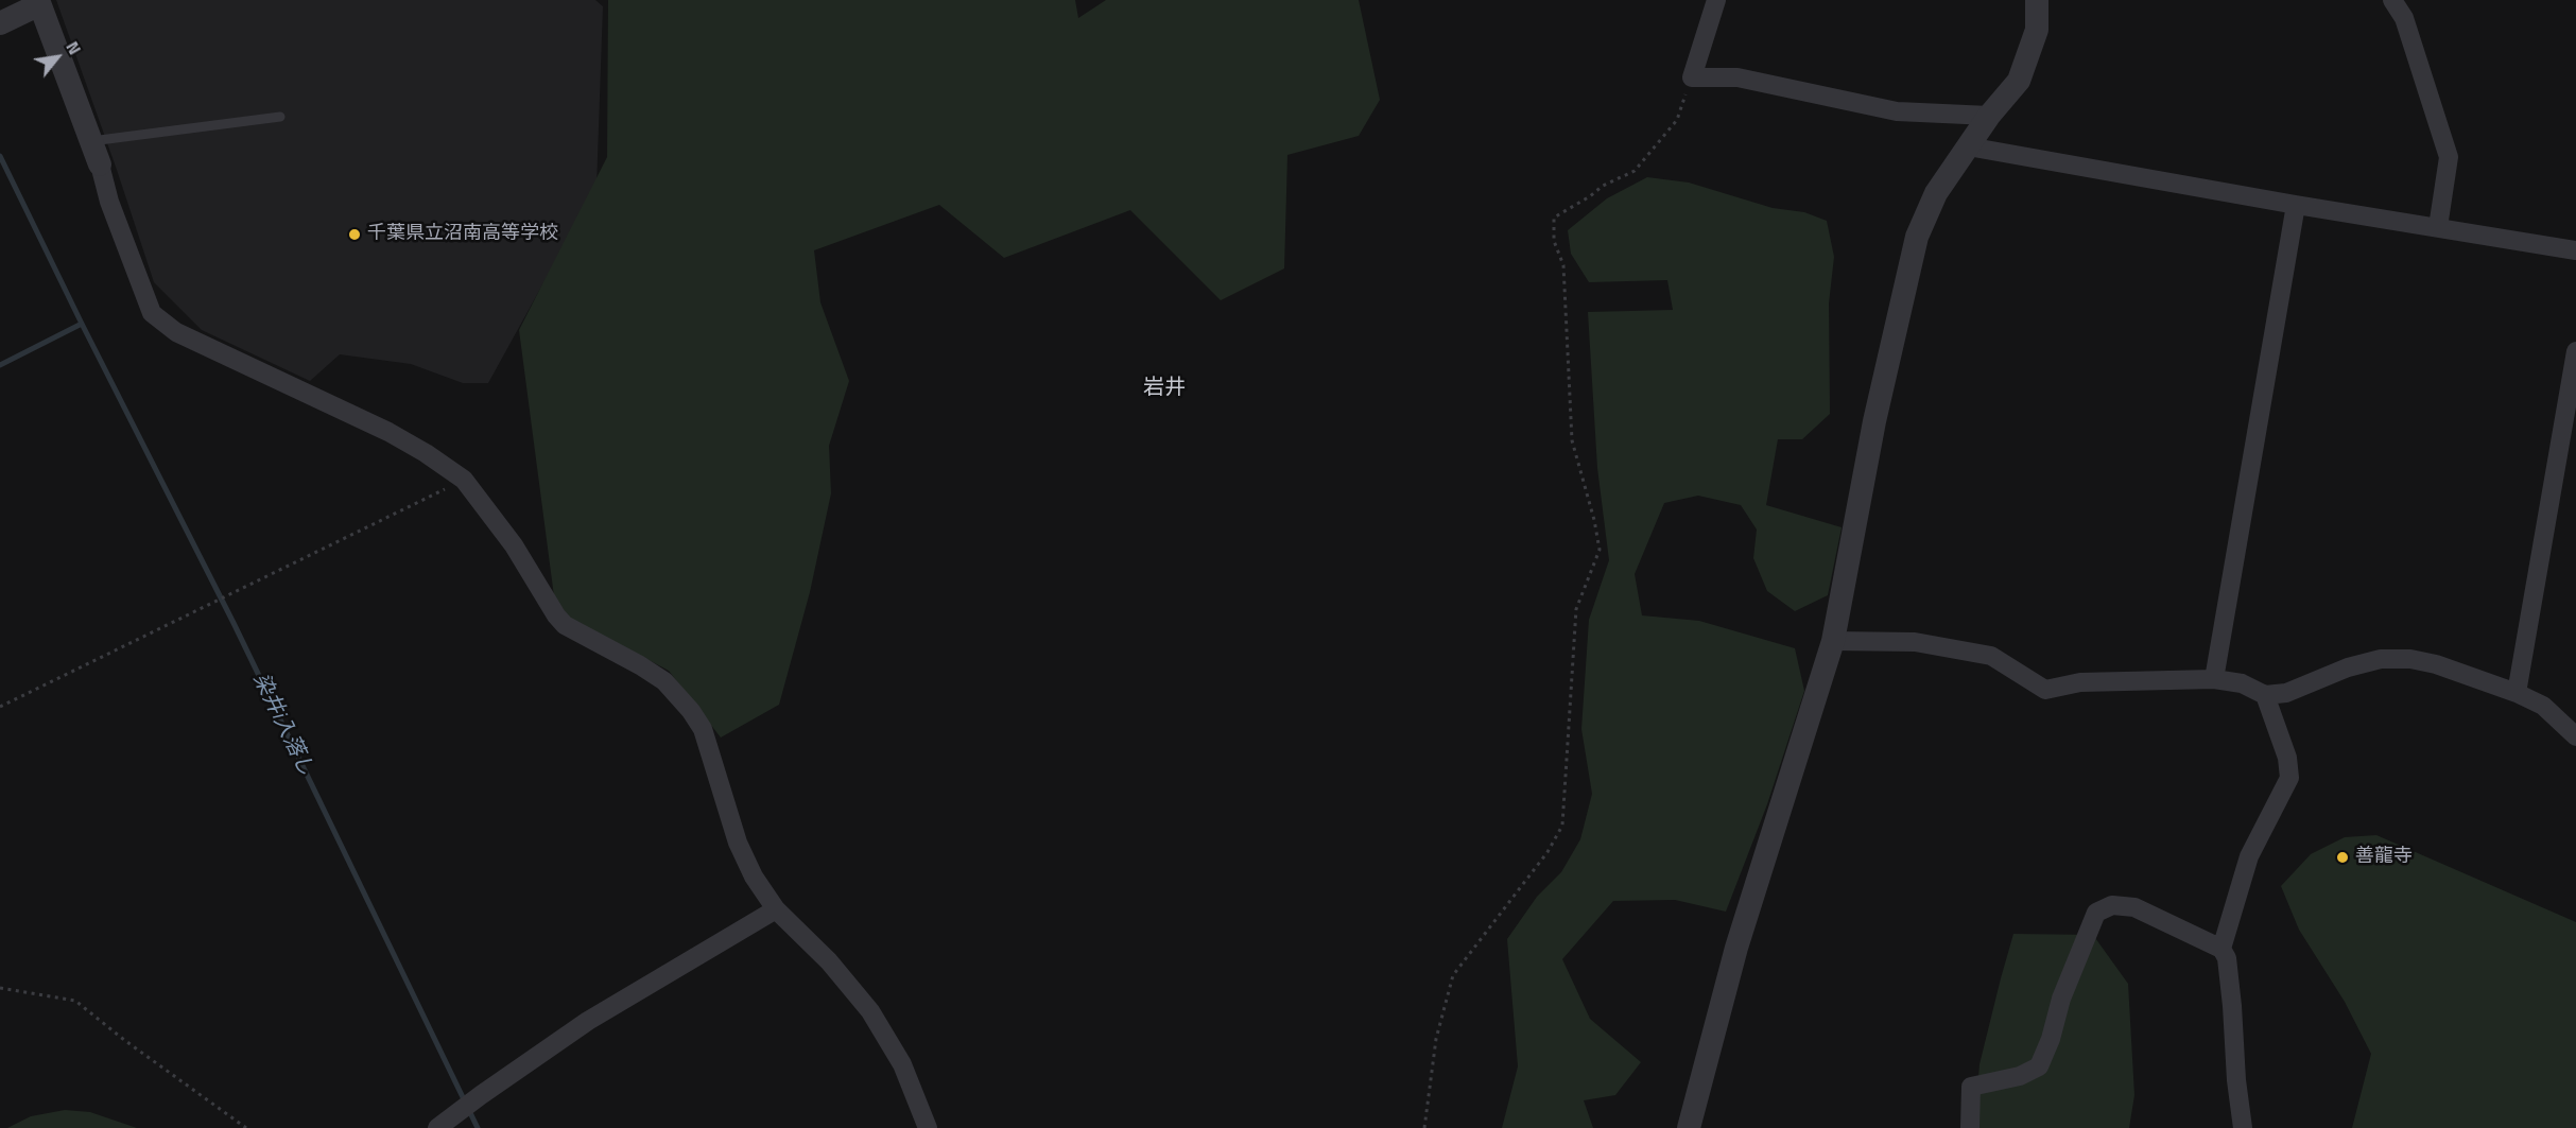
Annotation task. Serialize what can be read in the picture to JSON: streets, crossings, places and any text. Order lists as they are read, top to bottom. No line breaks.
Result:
{"districts":["岩井"],"water":["染井i入落し"],"places":["千葉県立沼南高等学校","善龍寺"],"north":"top right"}
